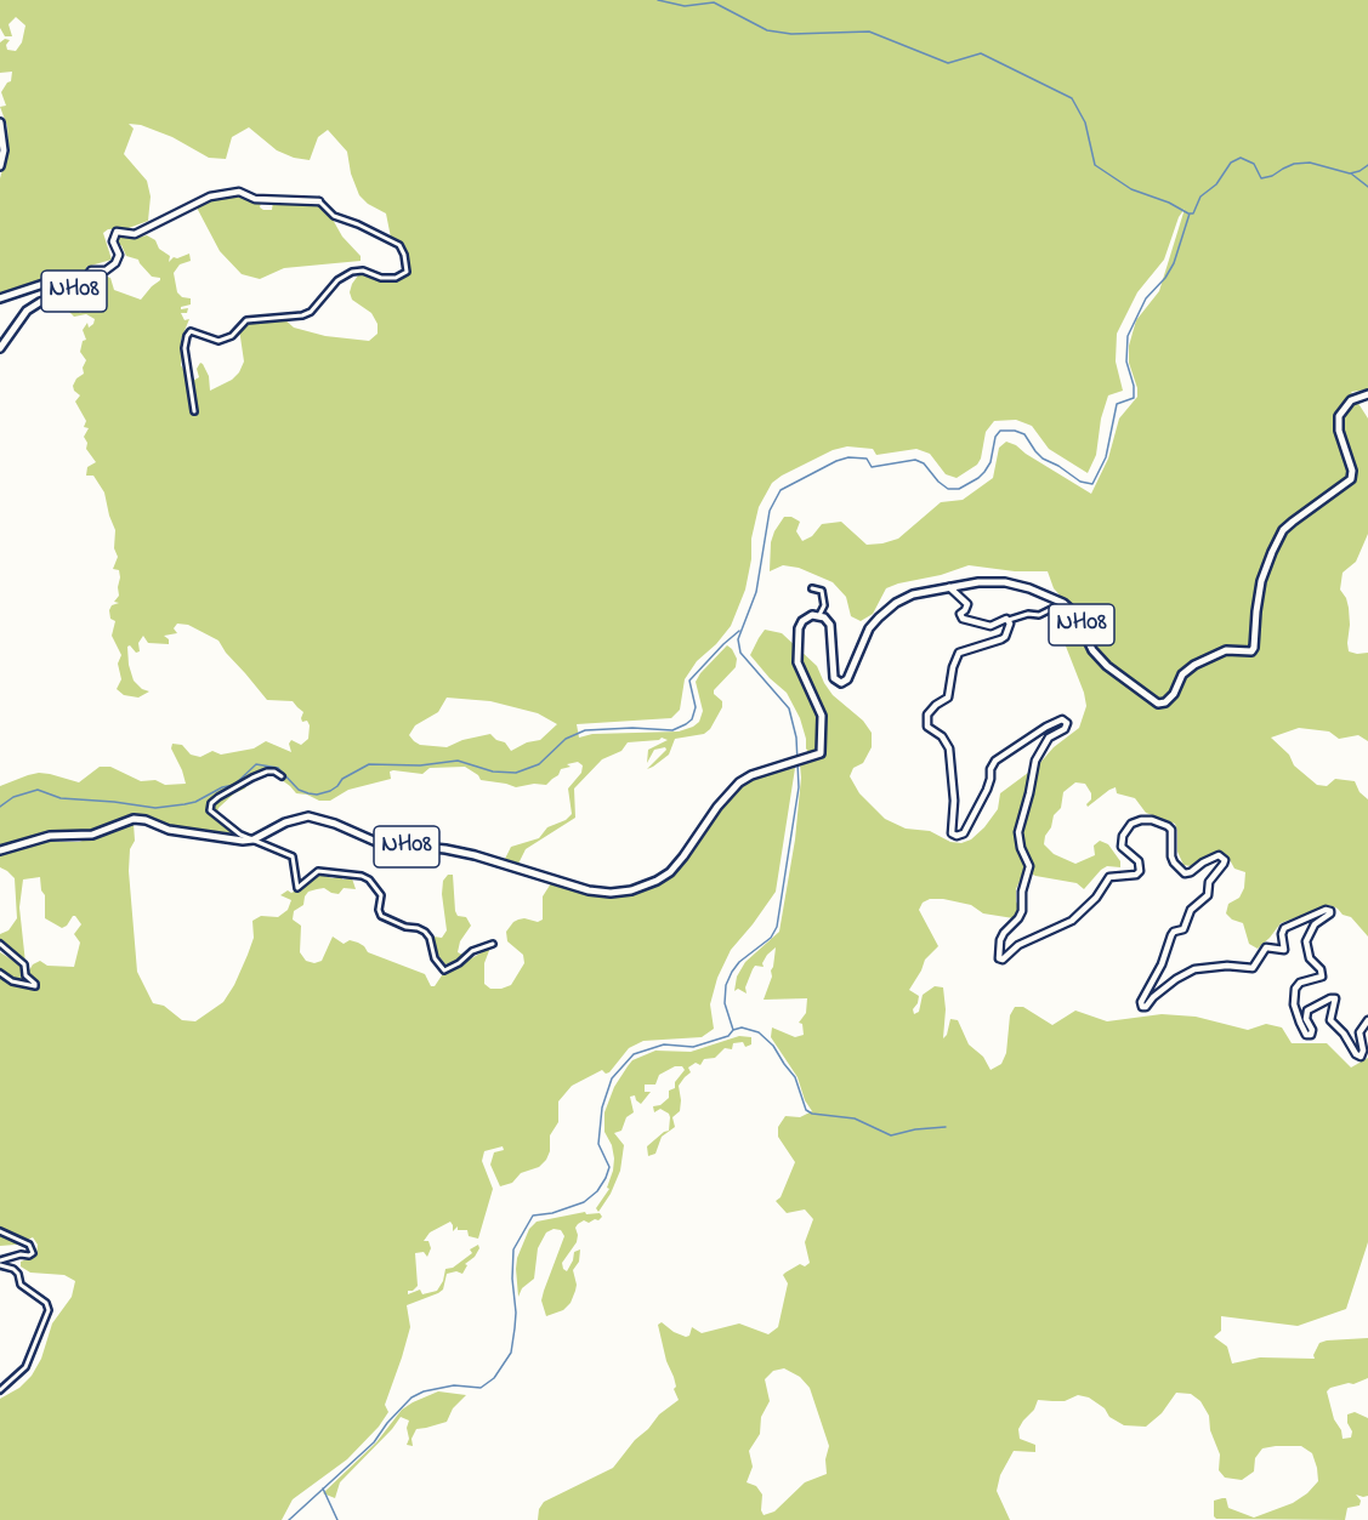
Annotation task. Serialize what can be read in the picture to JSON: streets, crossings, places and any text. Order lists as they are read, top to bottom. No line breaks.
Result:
{"streets":{"main road":["NH08"]}}
